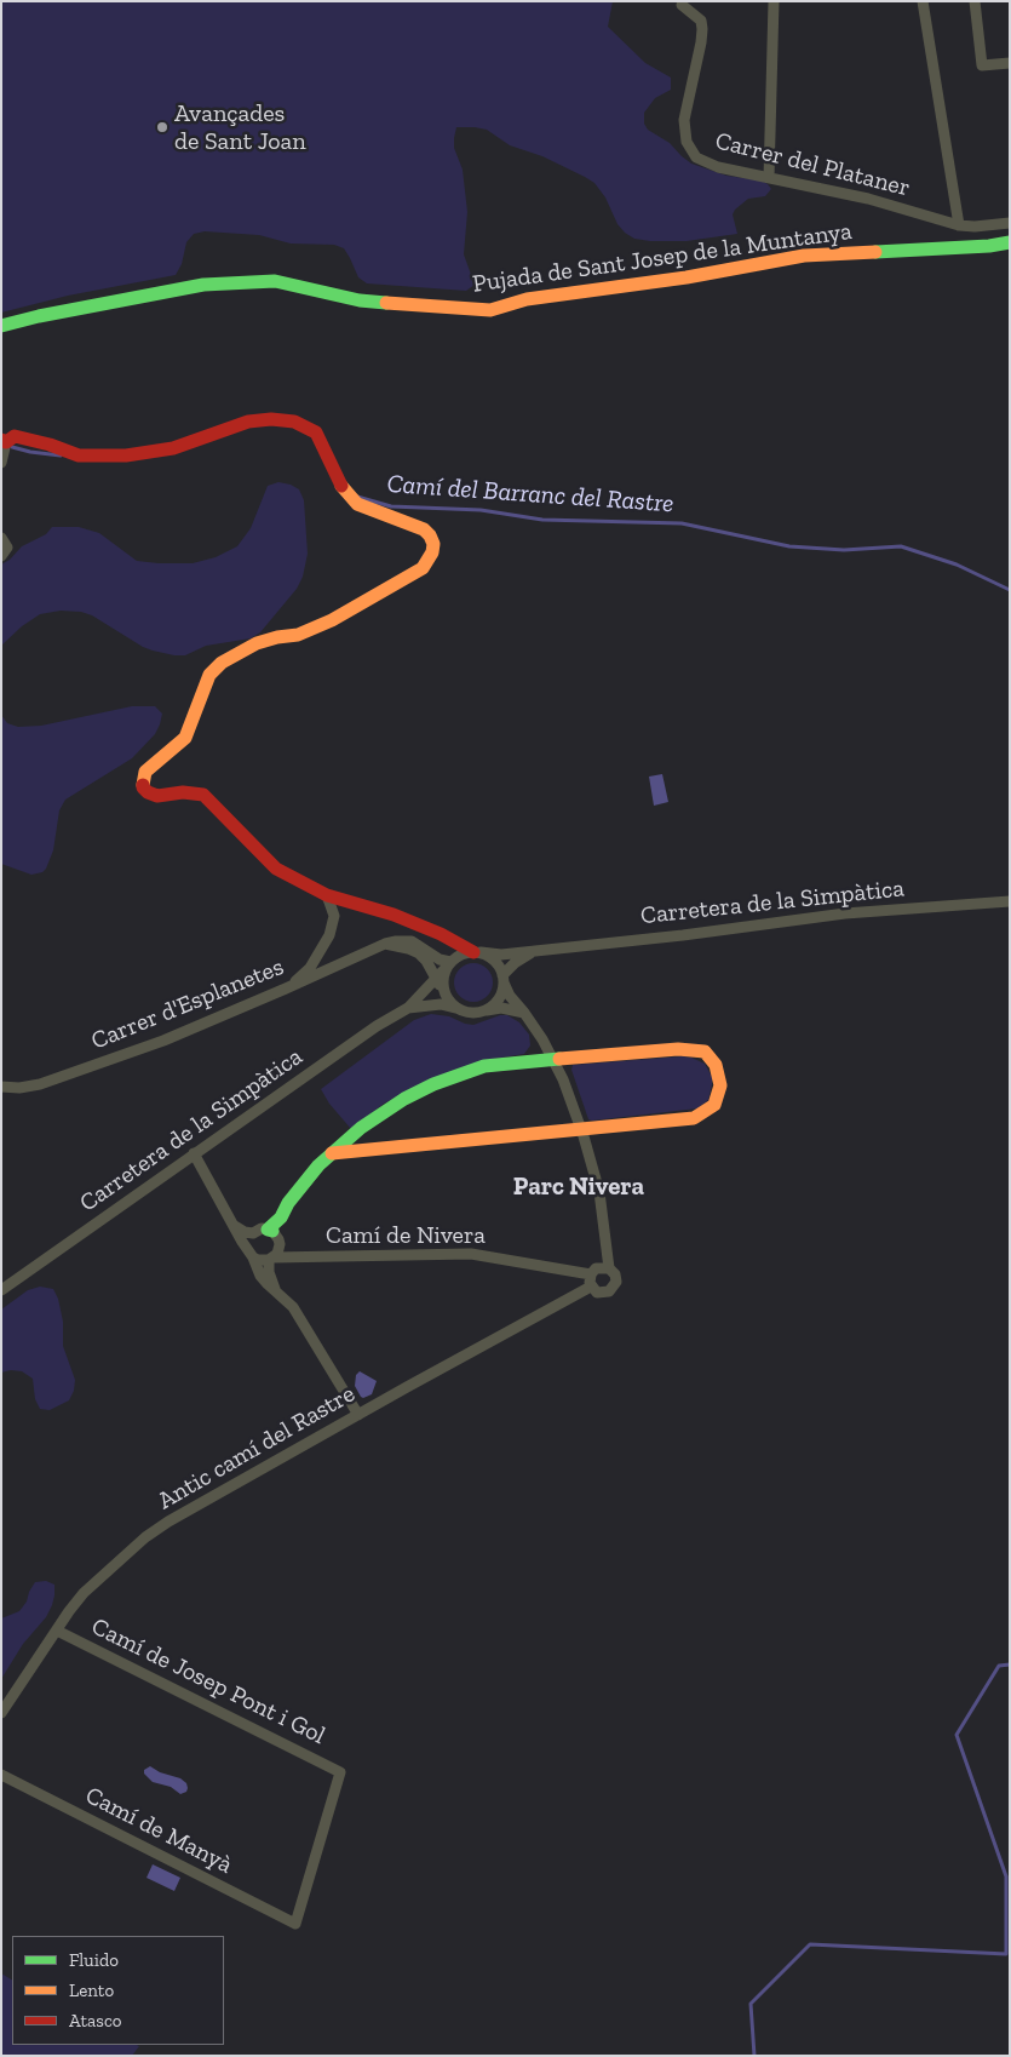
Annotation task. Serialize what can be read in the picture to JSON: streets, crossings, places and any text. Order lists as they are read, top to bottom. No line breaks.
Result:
{"streets":{"street":["Carrer del Plataner","Pujada de Sant Josep de la Muntanya","Carretera de la Simpàtica","Carrer d'Esplanetes","Camí de Nivera","Antic camí del Rastre","Camí de Josep Pont i Gol","Camí de Manyà"]},"crossings":[["Carretera de la Simpàtica","Carrer d'Esplanetes"],["Camí de Nivera","Antic camí del Rastre"],["Antic camí del Rastre","Camí de Josep Pont i Gol"],["Camí de Josep Pont i Gol","Camí de Manyà"]],"districts":["Parc Nivera"],"water":["Camí del Barranc del Rastre"],"places":["Avançades de Sant Joan"],"legend":["Fluido","Lento","Atasco"]}
